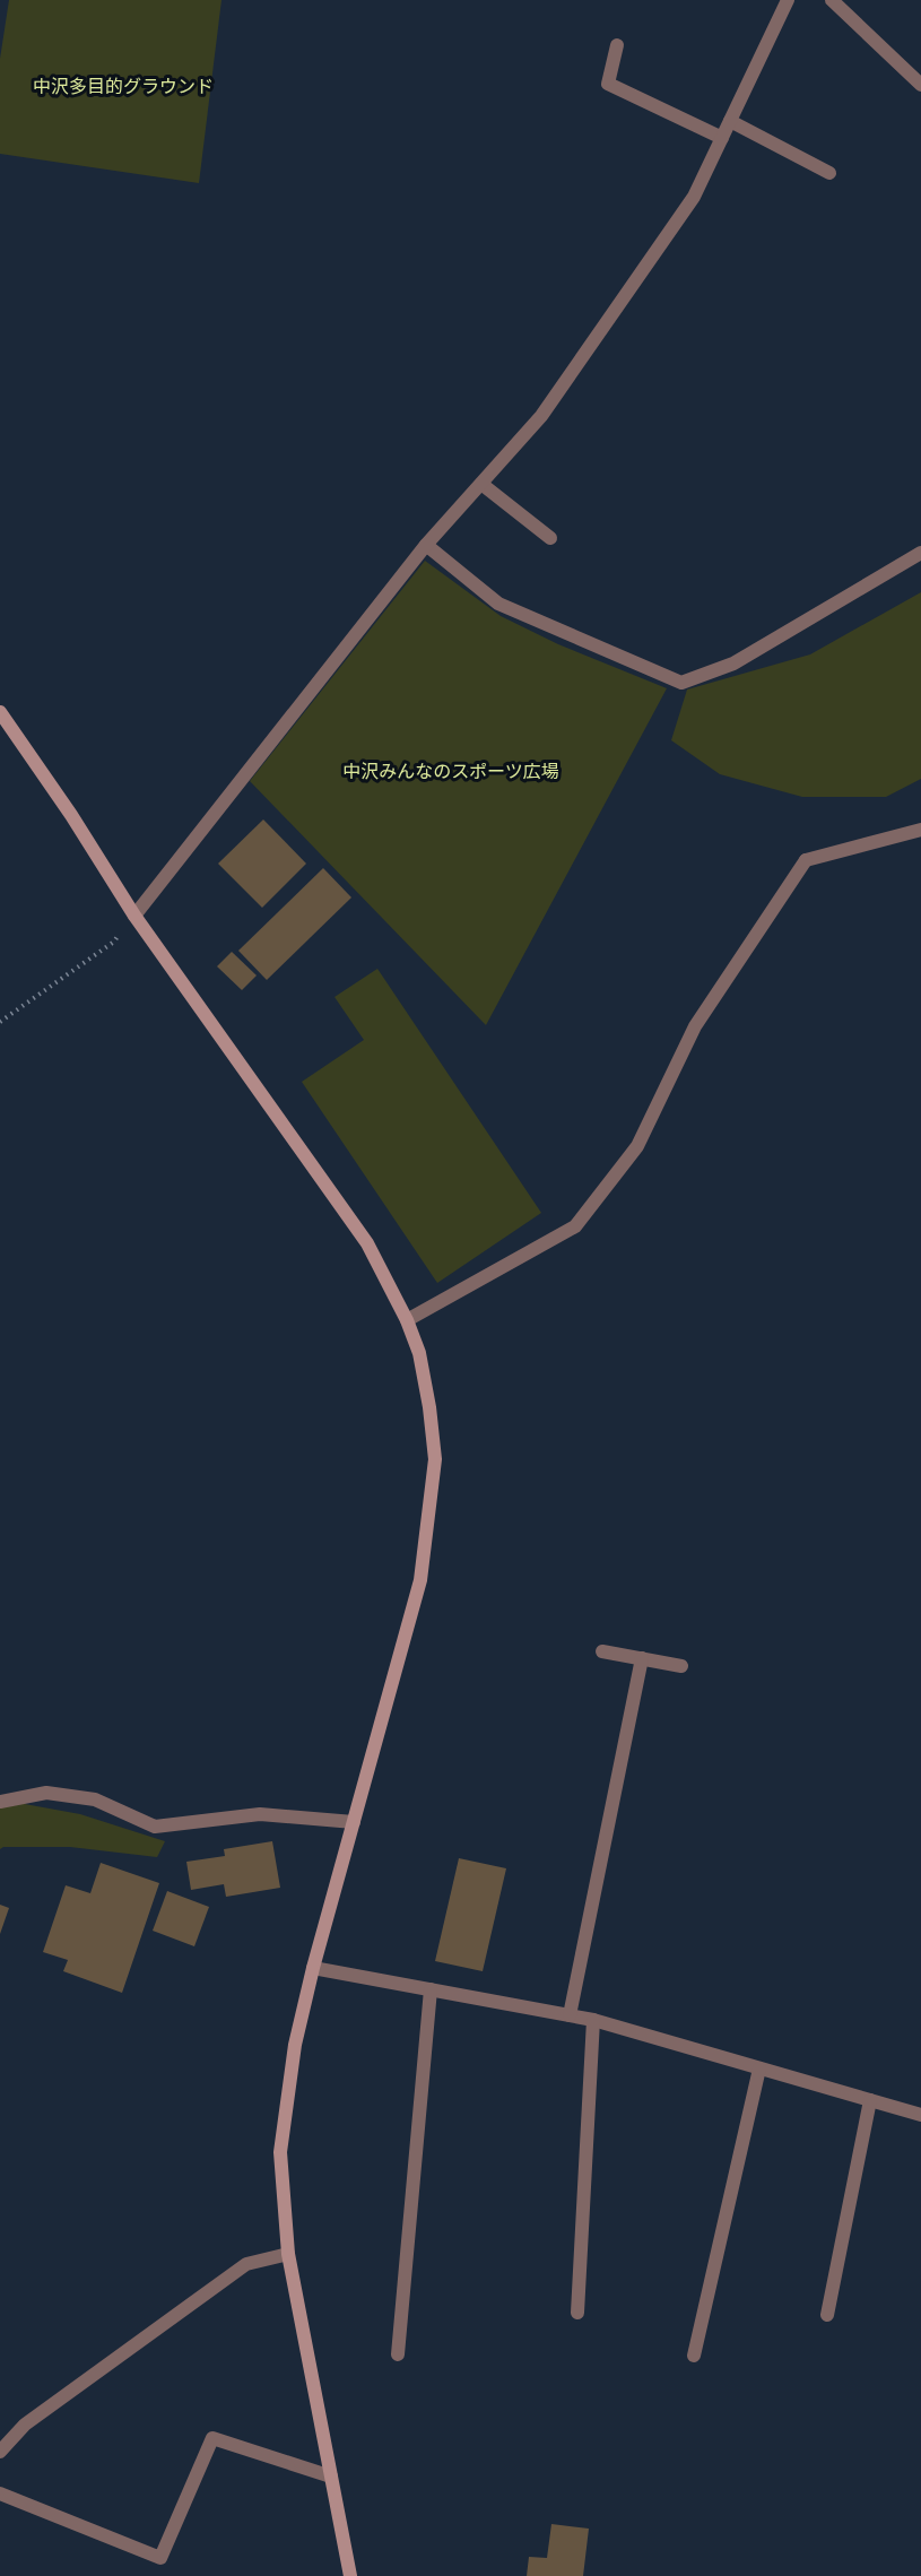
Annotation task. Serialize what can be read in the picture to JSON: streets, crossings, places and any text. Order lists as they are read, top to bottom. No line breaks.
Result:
{"parks":["中沢多目的グラウンド","中沢みんなのスポーツ広場"]}
